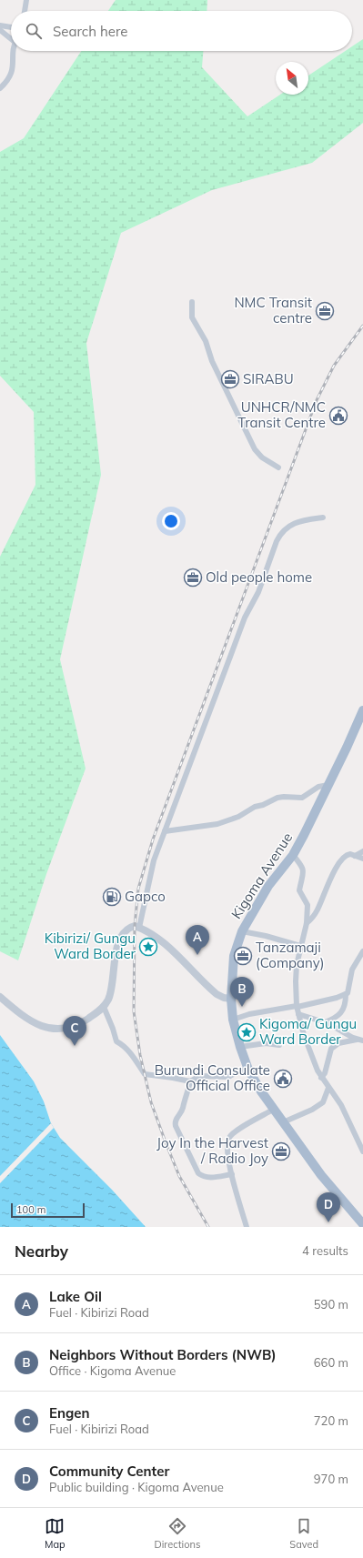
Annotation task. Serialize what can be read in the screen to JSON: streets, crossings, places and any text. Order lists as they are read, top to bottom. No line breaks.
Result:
{"streets":{"main road":["Kigoma Avenue"]},"places":{"office":["NMC Transit centre","SIRABU","Old people home","Tanzamaji (Company)","Joy In the Harvest / Radio Joy"],"public building":["UNHCR/NMC Transit Centre","Burundi Consulate Official Office"],"fuel station":["Gapco"],"place":["Kibirizi/ Gungu Ward Border","Kigoma/ Gungu Ward Border"]},"scale_bar":"100 m","north":"top left","page":{"search":"Search here","pins":["A","B","C","D"],"scale":"100 m","heading":["Nearby","4 results"],"list":[{"mark":"A","name":"Lake Oil","note":"Fuel · Kibirizi Road","value":"590 m"},{"mark":"B","name":"Neighbors Without Borders (NWB)","note":"Office · Kigoma Avenue","value":"660 m"},{"mark":"C","name":"Engen","note":"Fuel · Kibirizi Road","value":"720 m"},{"mark":"D","name":"Community Center","note":"Public building · Kigoma Avenue","value":"970 m"}],"nav":["Map","Directions","Saved"]}}
